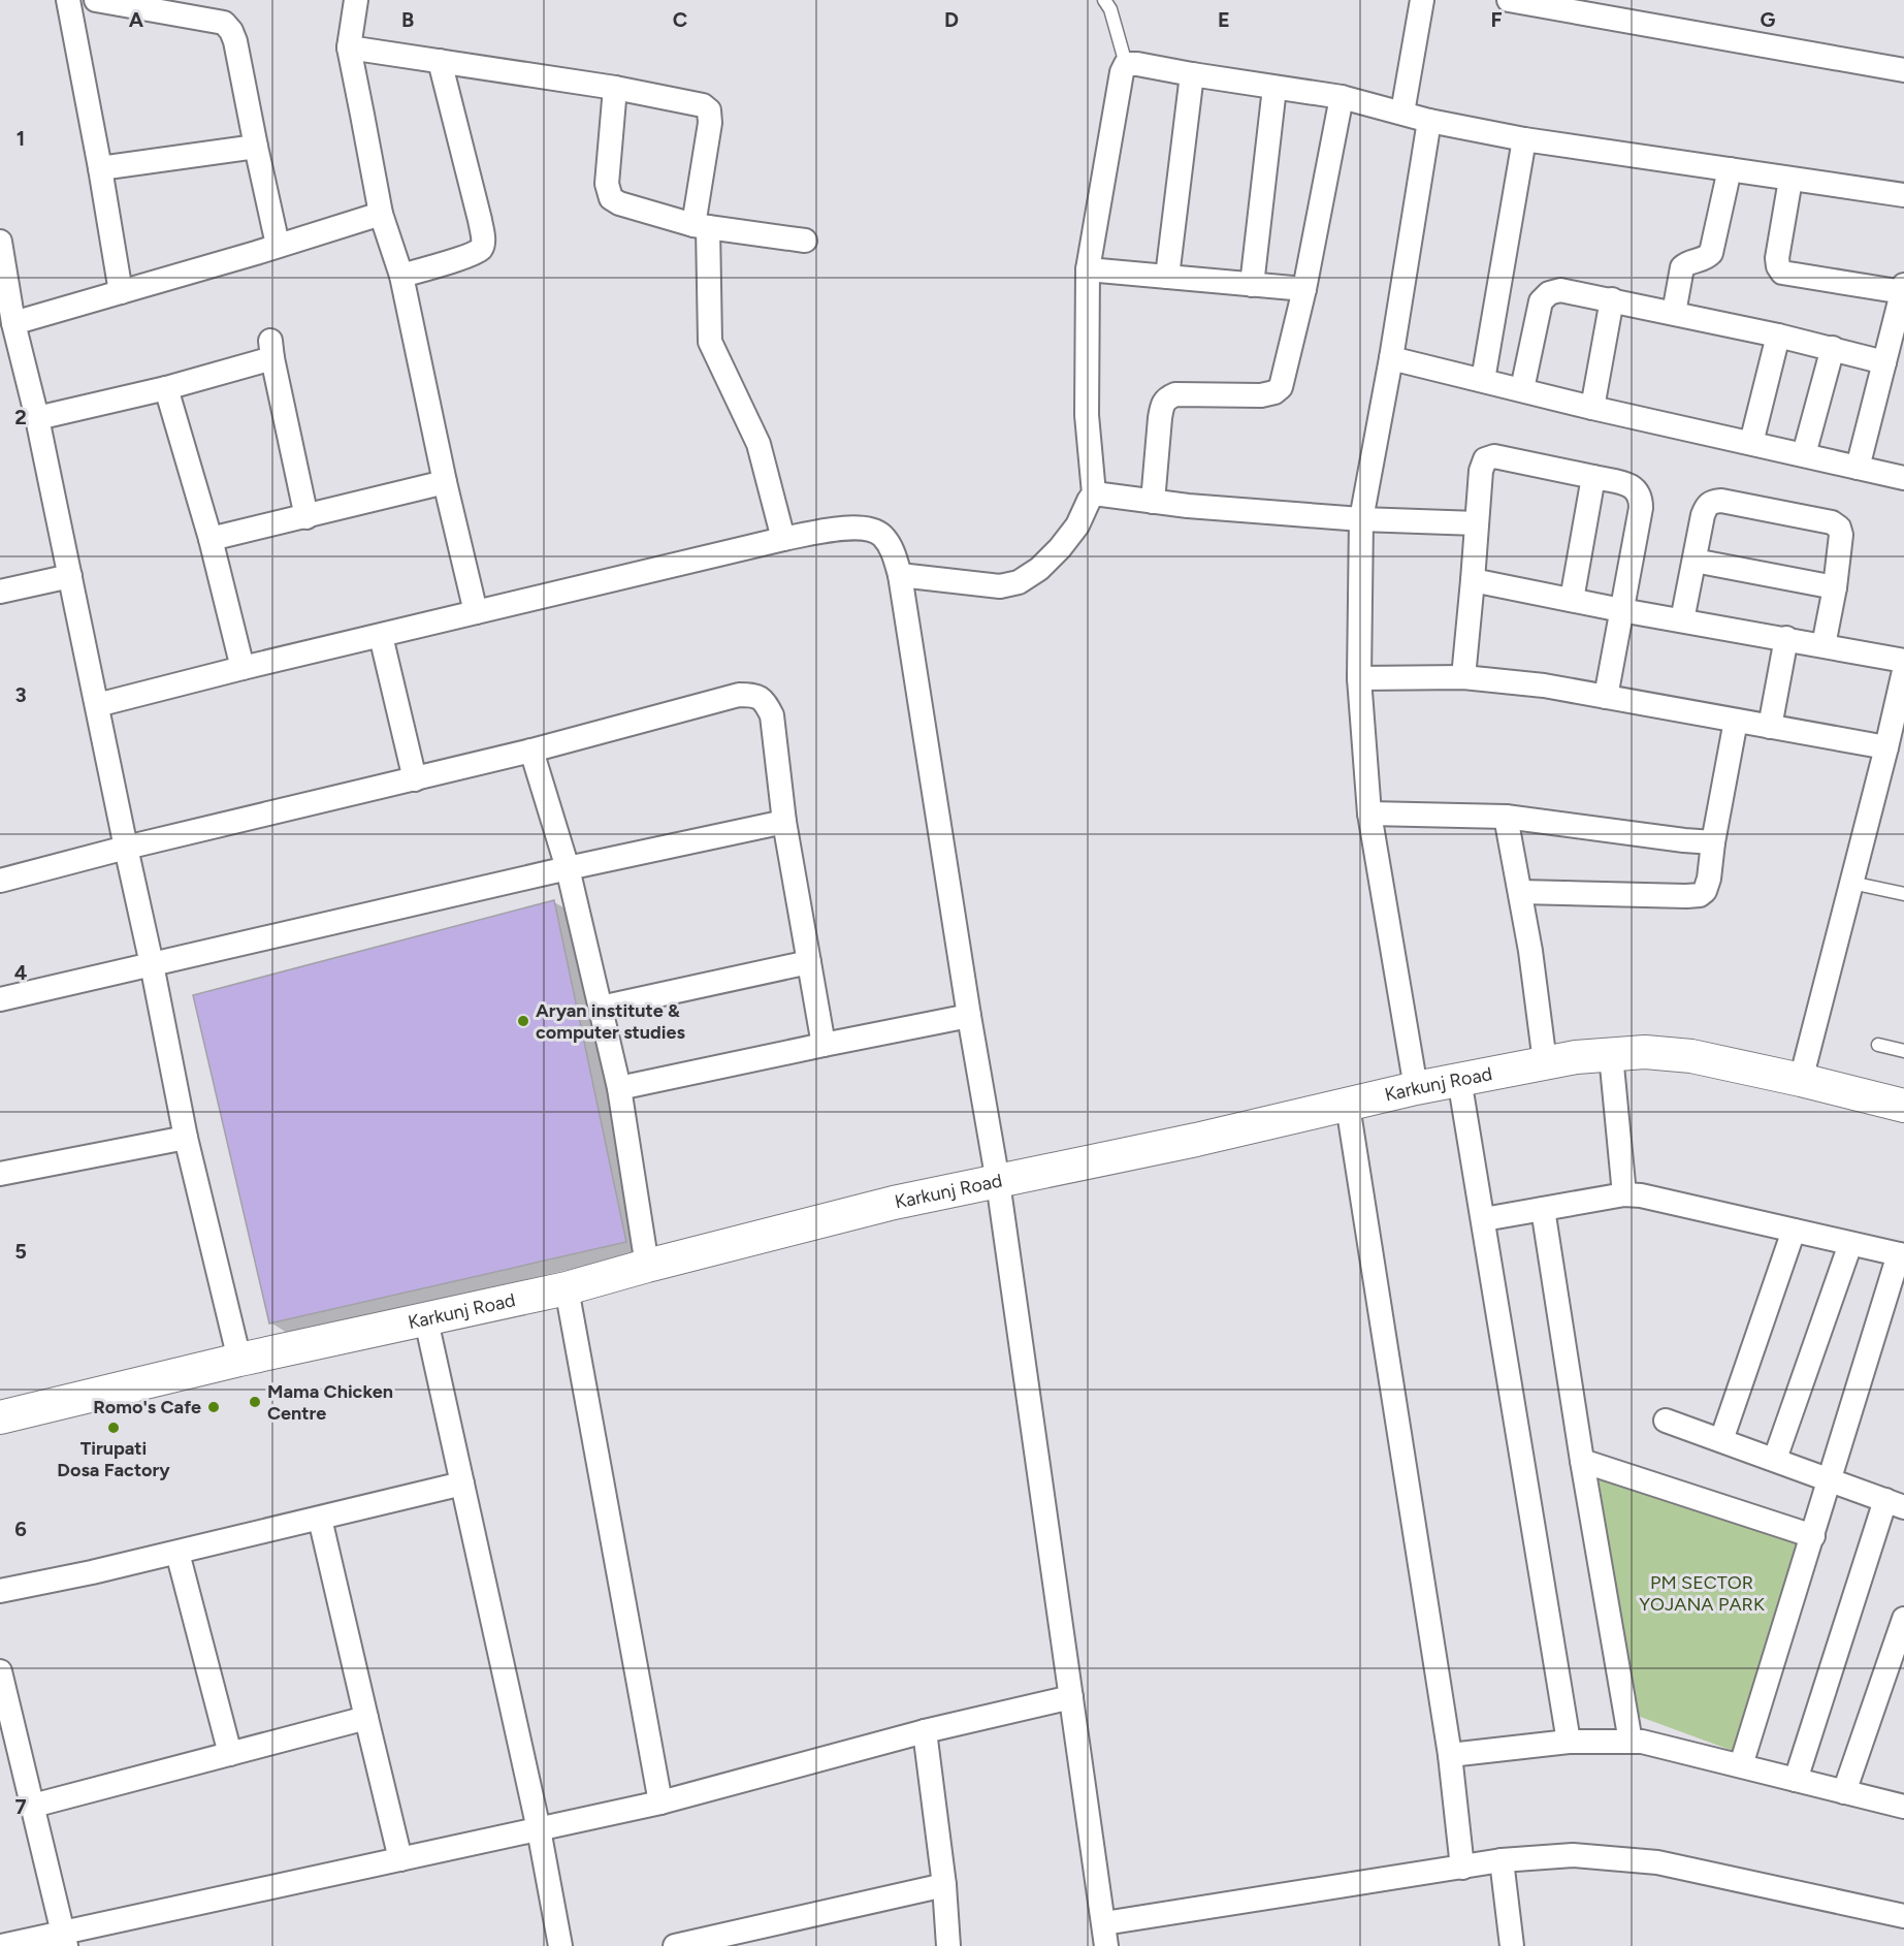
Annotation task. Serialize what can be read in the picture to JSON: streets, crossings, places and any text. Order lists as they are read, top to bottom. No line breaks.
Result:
{"streets":{"street":["Karkunj Road"]},"parks":["PM SECTOR YOJANA PARK"],"places":["Aryan institute & computer studies","Mama Chicken Centre","Romo's Cafe","Tirupati Dosa Factory"],"grid":{"columns":["A","B","C","D","E","F","G"],"rows":["1","2","3","4","5","6","7"]}}
